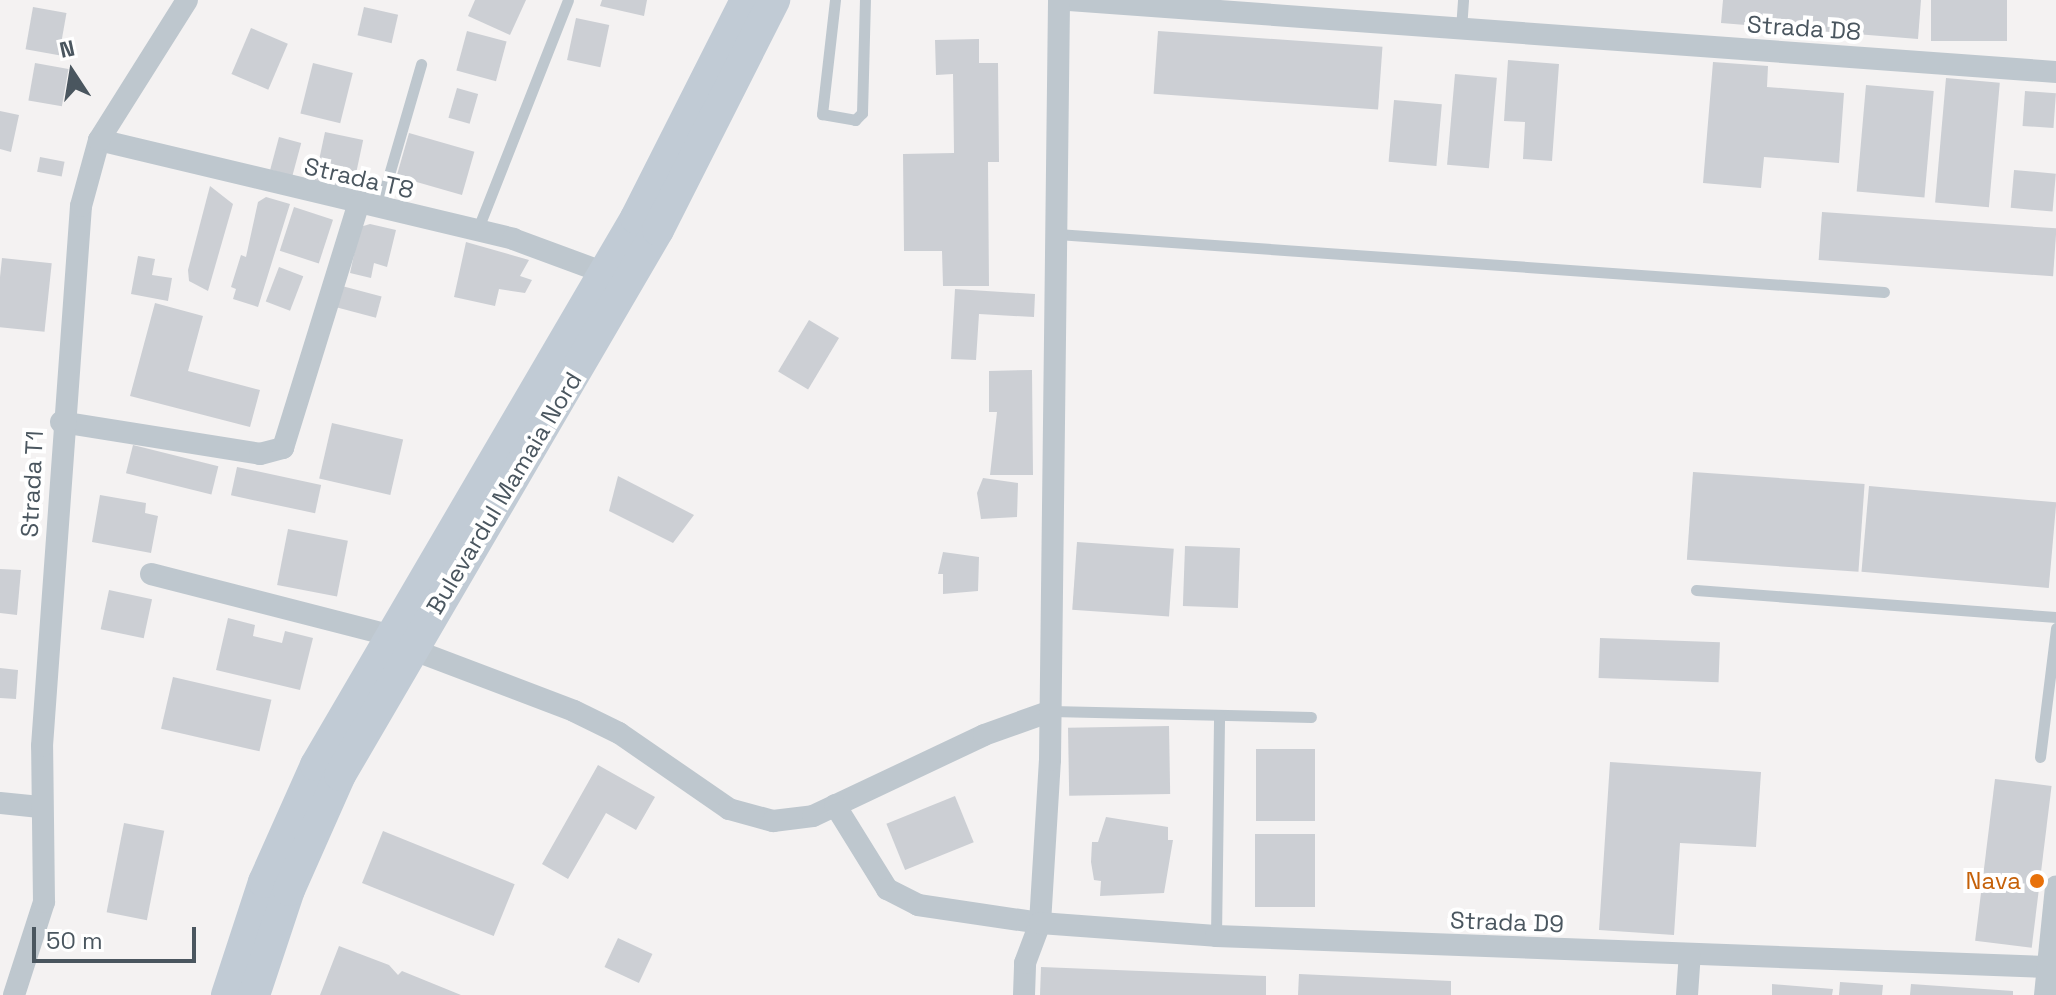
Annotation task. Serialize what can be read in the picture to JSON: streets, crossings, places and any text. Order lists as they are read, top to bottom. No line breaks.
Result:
{"streets":{"main road":["Bulevardul Mamaia Nord"],"street":["Strada D8","Strada T8","Strada T1","Strada D9"]},"crossings":[["Strada T8","Strada T1"],["Strada T8","Bulevardul Mamaia Nord"]],"places":["Nava"],"scale_bar":"50 m","north":"top"}
